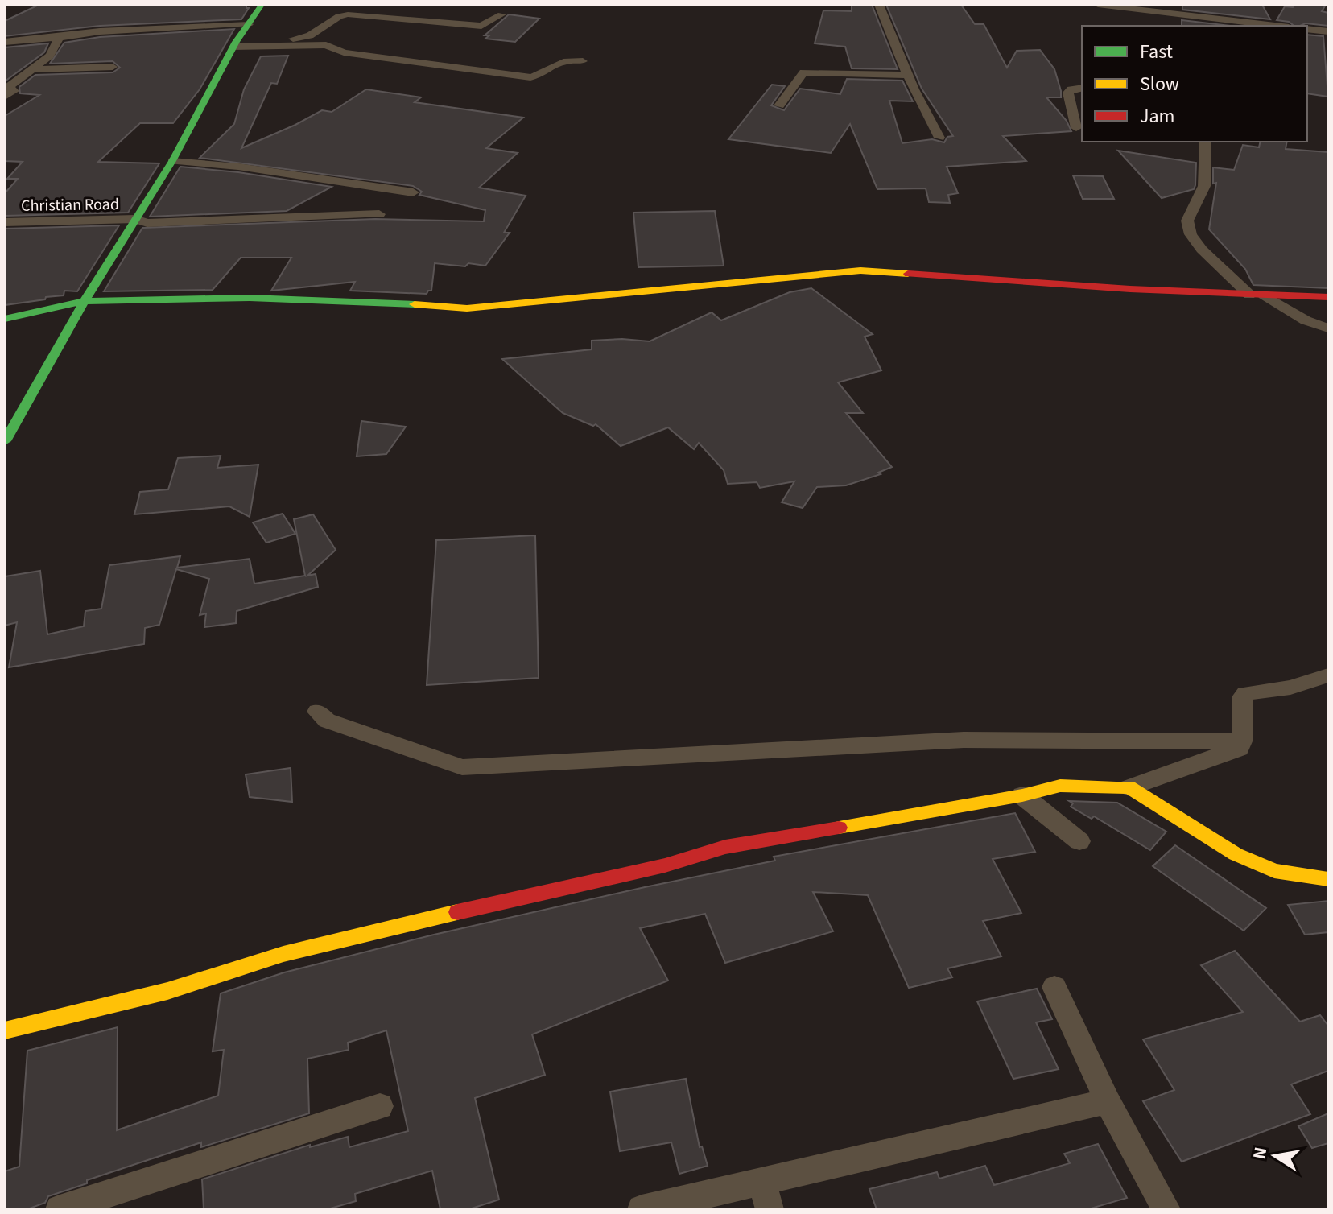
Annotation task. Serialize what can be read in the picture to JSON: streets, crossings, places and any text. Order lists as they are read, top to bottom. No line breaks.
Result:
{"streets":{"street":["Christian Road"]},"legend":["Fast","Slow","Jam"],"north":"left"}
